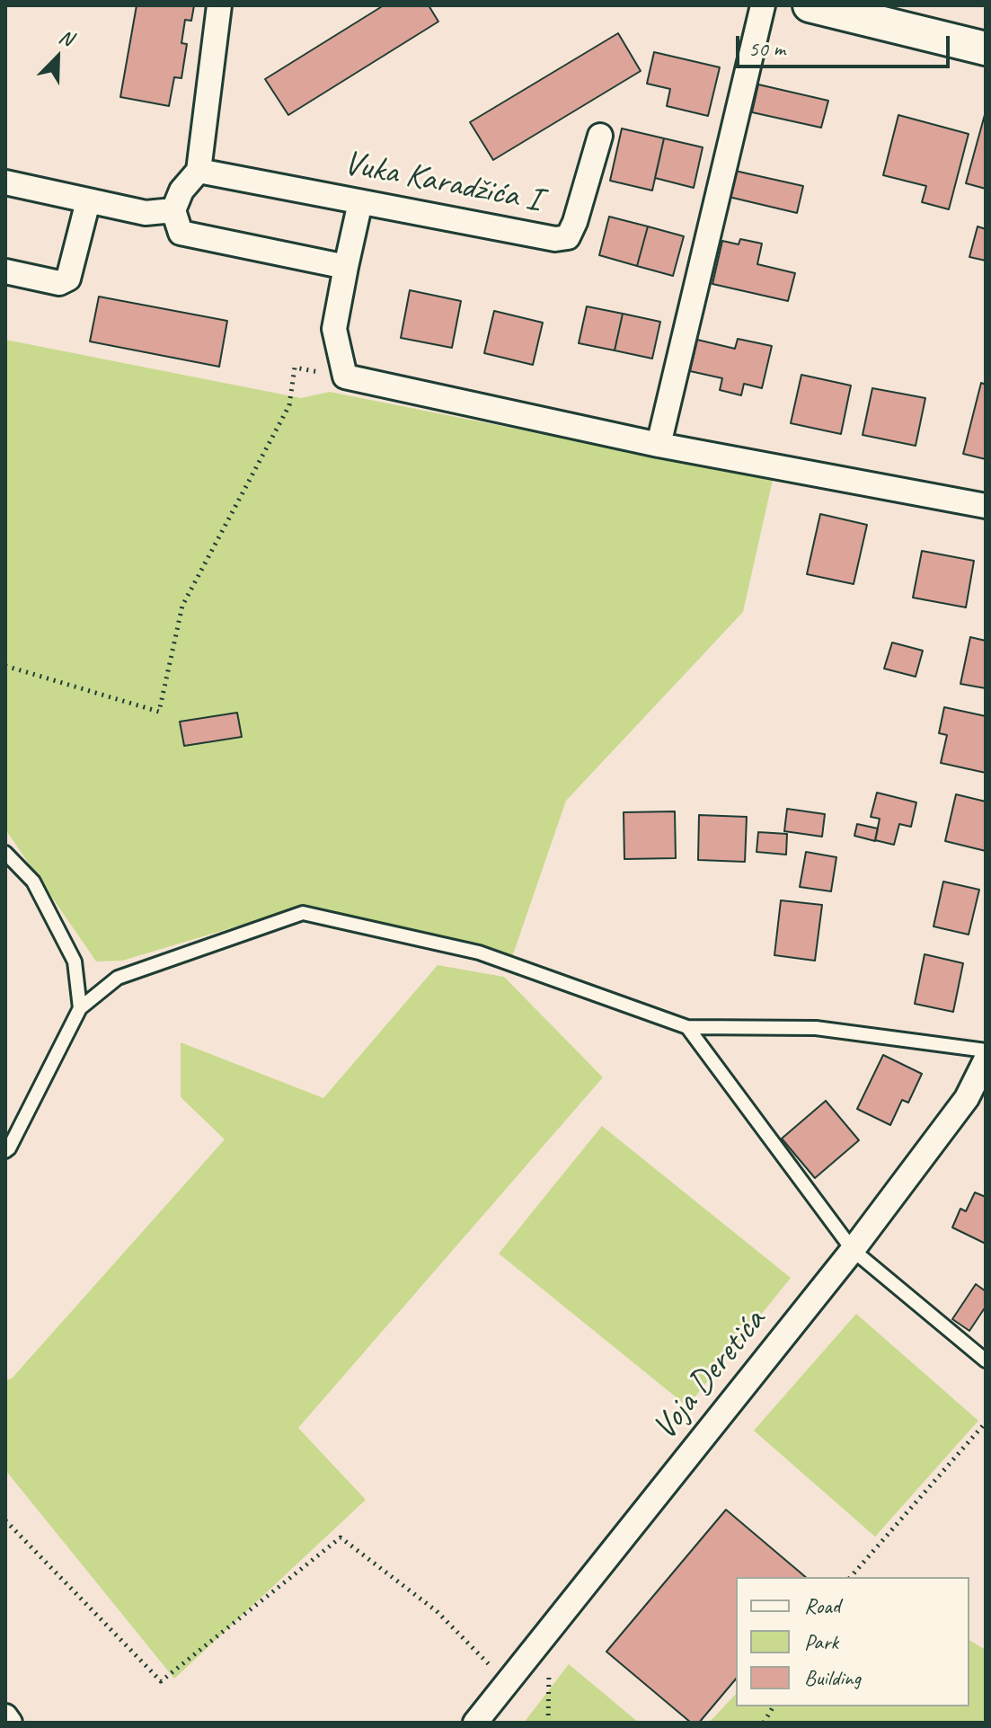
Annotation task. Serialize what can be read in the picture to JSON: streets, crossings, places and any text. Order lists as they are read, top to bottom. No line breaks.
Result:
{"streets":{"street":["Vuka Karadžića I","Voja Deretića"]},"legend":["Road","Park","Building"],"scale_bar":"50 m","north":"top right"}
